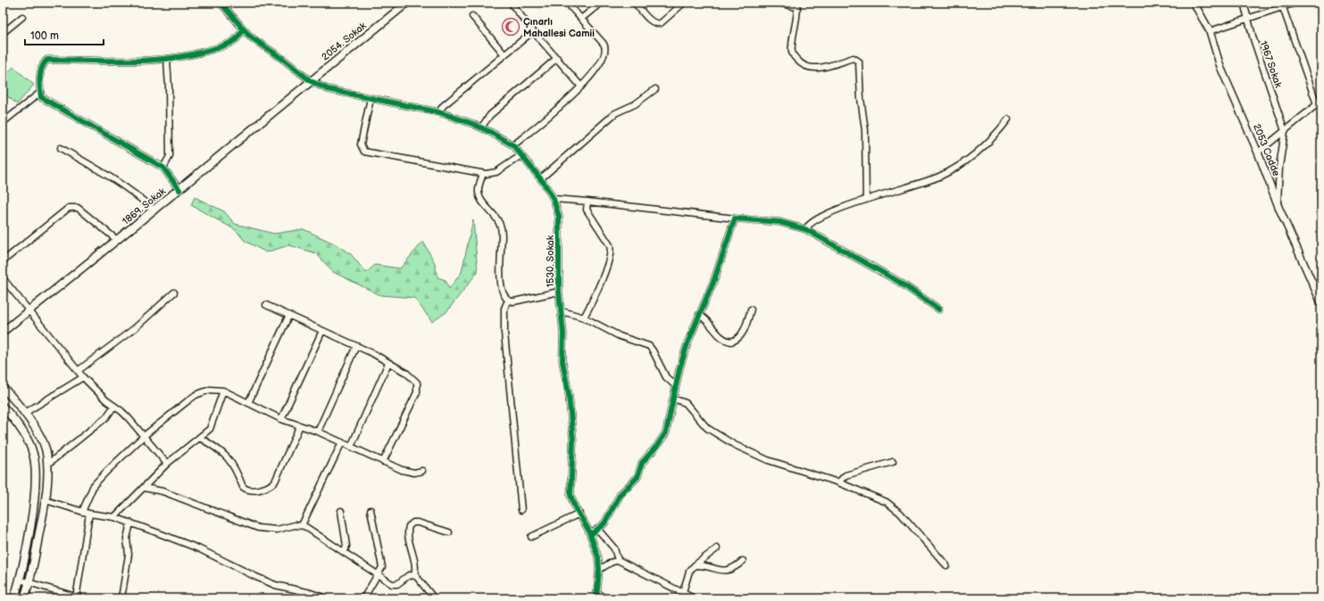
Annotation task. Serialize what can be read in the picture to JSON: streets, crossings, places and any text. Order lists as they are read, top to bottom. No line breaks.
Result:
{"streets":{"main road":["2054. Sokak","1869. Sokak"],"street":["1967 Sokak","2053 Cadde","1530. Sokak"]},"crossings":[["2054. Sokak","1869. Sokak"],["2054. Sokak","1530. Sokak"],["1869. Sokak","1530. Sokak"]],"places":{"mosque":["Çınarlı Mahallesi Camii"]},"scale_bar":"100 m"}
